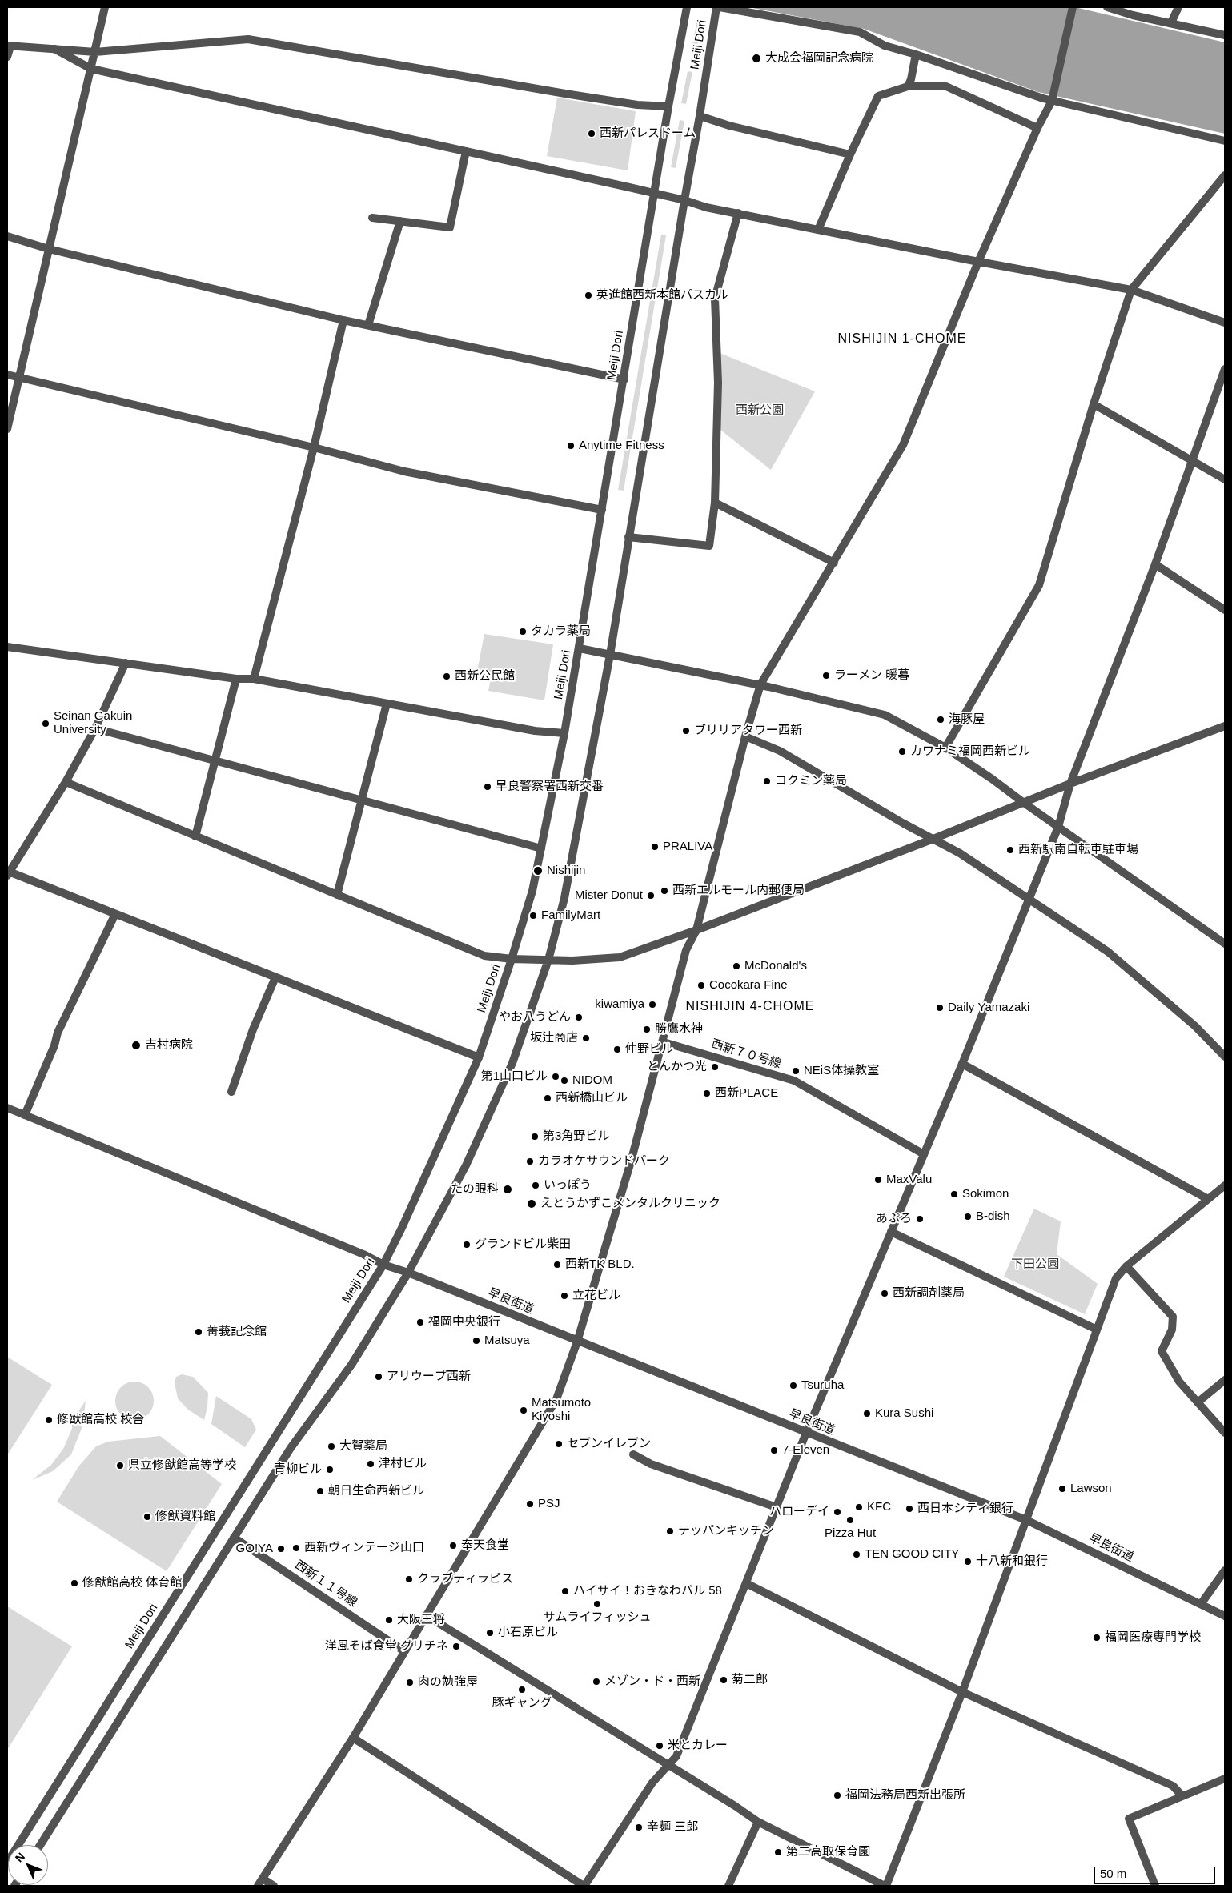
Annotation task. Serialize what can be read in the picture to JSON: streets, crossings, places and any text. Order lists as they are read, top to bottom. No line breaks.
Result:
{"streets":{"street":["Meiji Dori","西新７０号線","早良街道","西新１１号線"]},"crossings":[["Meiji Dori","早良街道"],["Meiji Dori","西新１１号線"]],"districts":["NISHIJIN 1-CHOME","NISHIJIN 4-CHOME"],"parks":["西新公園","下田公園"],"places":["大成会福岡記念病院","西新パレスドーム","英進館西新本館パスカル","Anytime Fitness","タカラ薬局","ラーメン 暖暮","西新公民館","海豚屋","Seinan Gakuin University","ブリリアタワー西新","カワナミ福岡西新ビル","コクミン薬局","早良警察署西新交番","PRALIVA","西新駅南自転車駐車場","Nishijin","西新エルモール内郵便局","Mister Donut","FamilyMart","McDonald's","Cocokara Fine","kiwamiya","Daily Yamazaki","やお八うどん","勝鷹水神","坂辻商店","吉村病院","仲野ビル","とんかつ光","NEiS体操教室","第1山口ビル","NIDOM","西新PLACE","西新橋山ビル","第3角野ビル","カラオケサウンドパーク","MaxValu","いっぽう","たの眼科","Sokimon","えとうかずこメンタルクリニック","B-dish","あぷろ","グランドビル柴田","西新TK BLD.","西新調剤薬局","立花ビル","福岡中央銀行","菁莪記念館","Matsuya","アリウープ西新","Tsuruha","Matsumoto Kiyoshi","Kura Sushi","修猷館高校 校舎","セブンイレブン","大賀薬局","7-Eleven","津村ビル","県立修猷館高等学校","青柳ビル","Lawson","朝日生命西新ビル","PSJ","KFC","西日本シティ銀行","ハローデイ","修猷資料館","Pizza Hut","テッパンキッチン","奉天食堂","西新ヴィンテージ山口","GO!YA","TEN GOOD CITY","十八新和銀行","クラブティラピス","修猷館高校 体育館","ハイサイ！おきなわバル 58","サムライフィッシュ","大阪王将","小石原ビル","福岡医療専門学校","洋風そば食堂 グリチネ","菊二郎","メゾン・ド・西新","肉の勉強屋","豚ギャング","米とカレー","福岡法務局西新出張所","辛麺 三郎","第二高取保育園"],"scale_bar":"50 m","north":"top left"}
